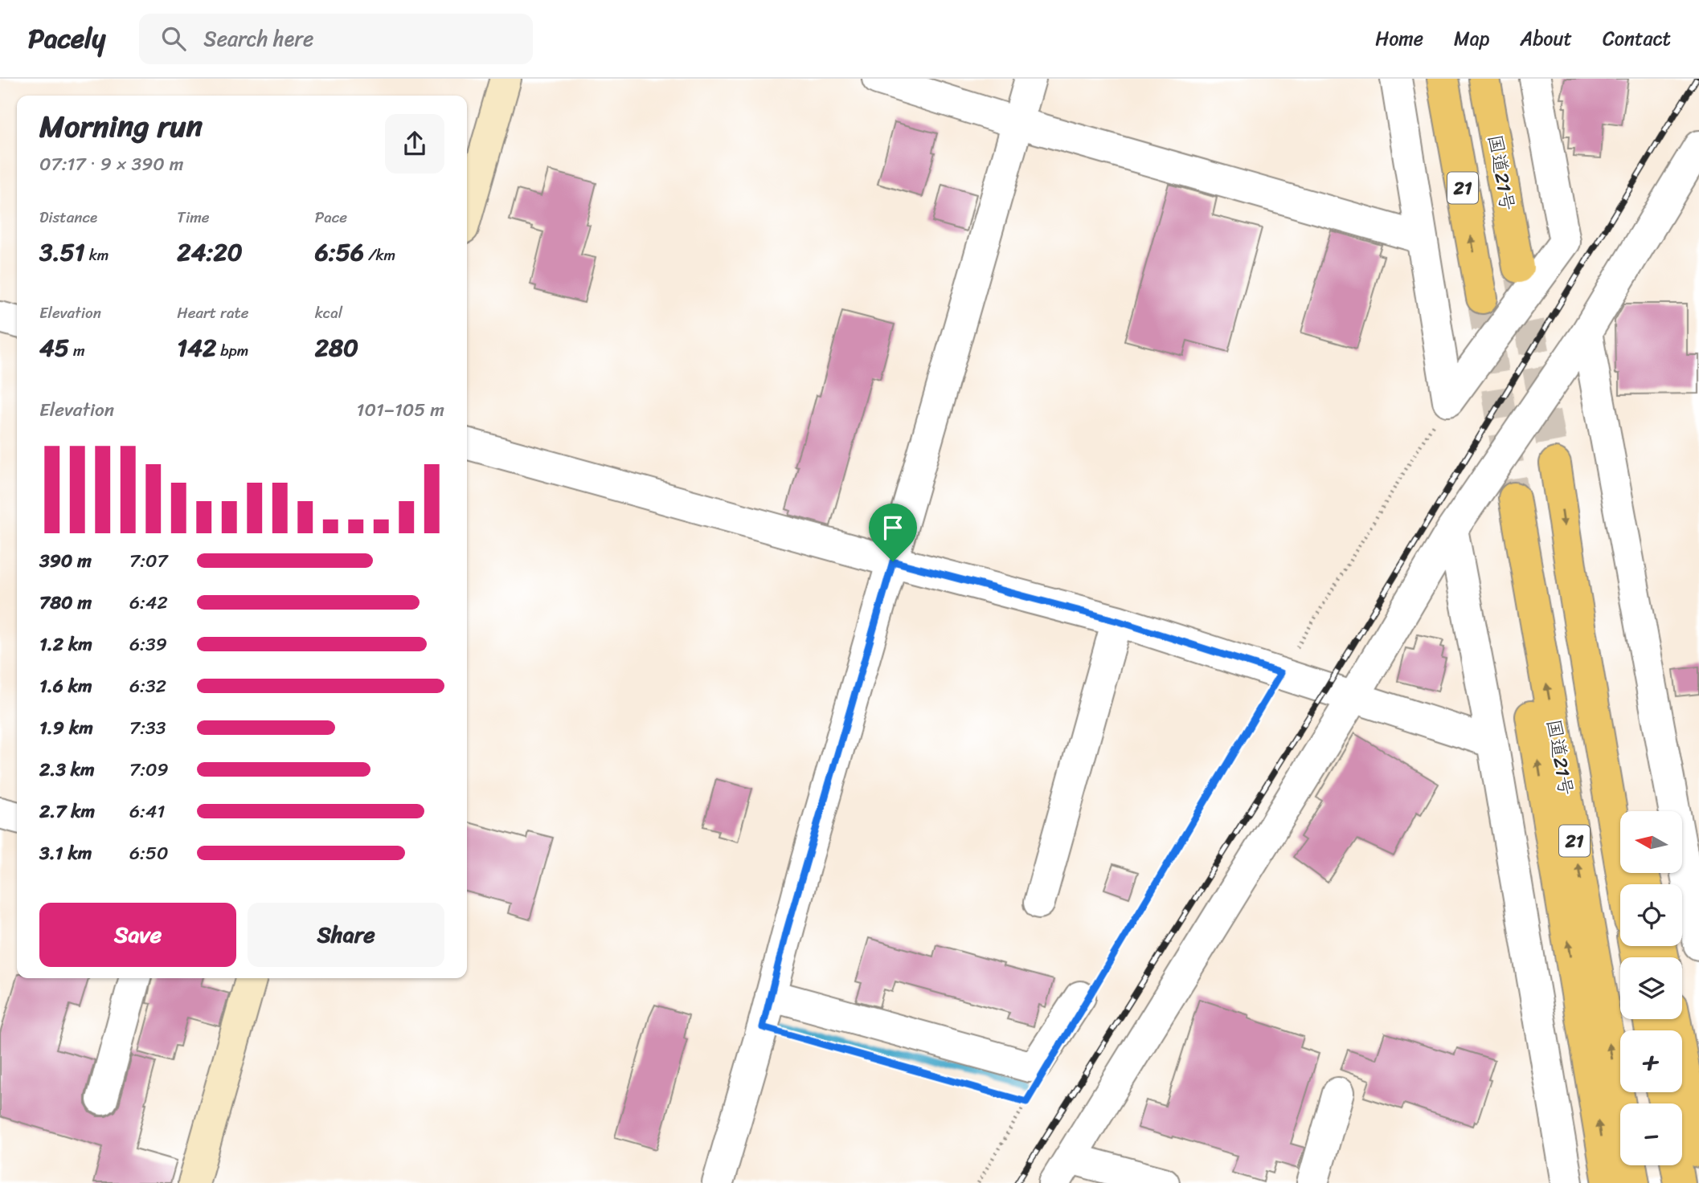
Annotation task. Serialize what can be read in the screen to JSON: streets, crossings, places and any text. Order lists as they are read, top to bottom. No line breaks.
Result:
{"streets":{"highway":["国道21号","21"]},"north":"left","page":{"header":"Pacely","search":"Search here","nav":["Home","Map","About","Contact"],"heading":["Morning run","07:17 · 9 × 390 m"],"stats":[["Distance","3.51 km"],["Time","24:20"],["Pace","6:56 /km"],["Elevation","45 m"],["Heart rate","142 bpm"],["kcal","280"]],"chart":["Elevation","101–105 m"],"list":[{"name":"390 m","note":"7:07"},{"name":"780 m","note":"6:42"},{"name":"1.2 km","note":"6:39"},{"name":"1.6 km","note":"6:32"},{"name":"1.9 km","note":"7:33"},{"name":"2.3 km","note":"7:09"},{"name":"2.7 km","note":"6:41"},{"name":"3.1 km","note":"6:50"}],"map_buttons":["+","−"],"buttons":["Save","Share"]}}
